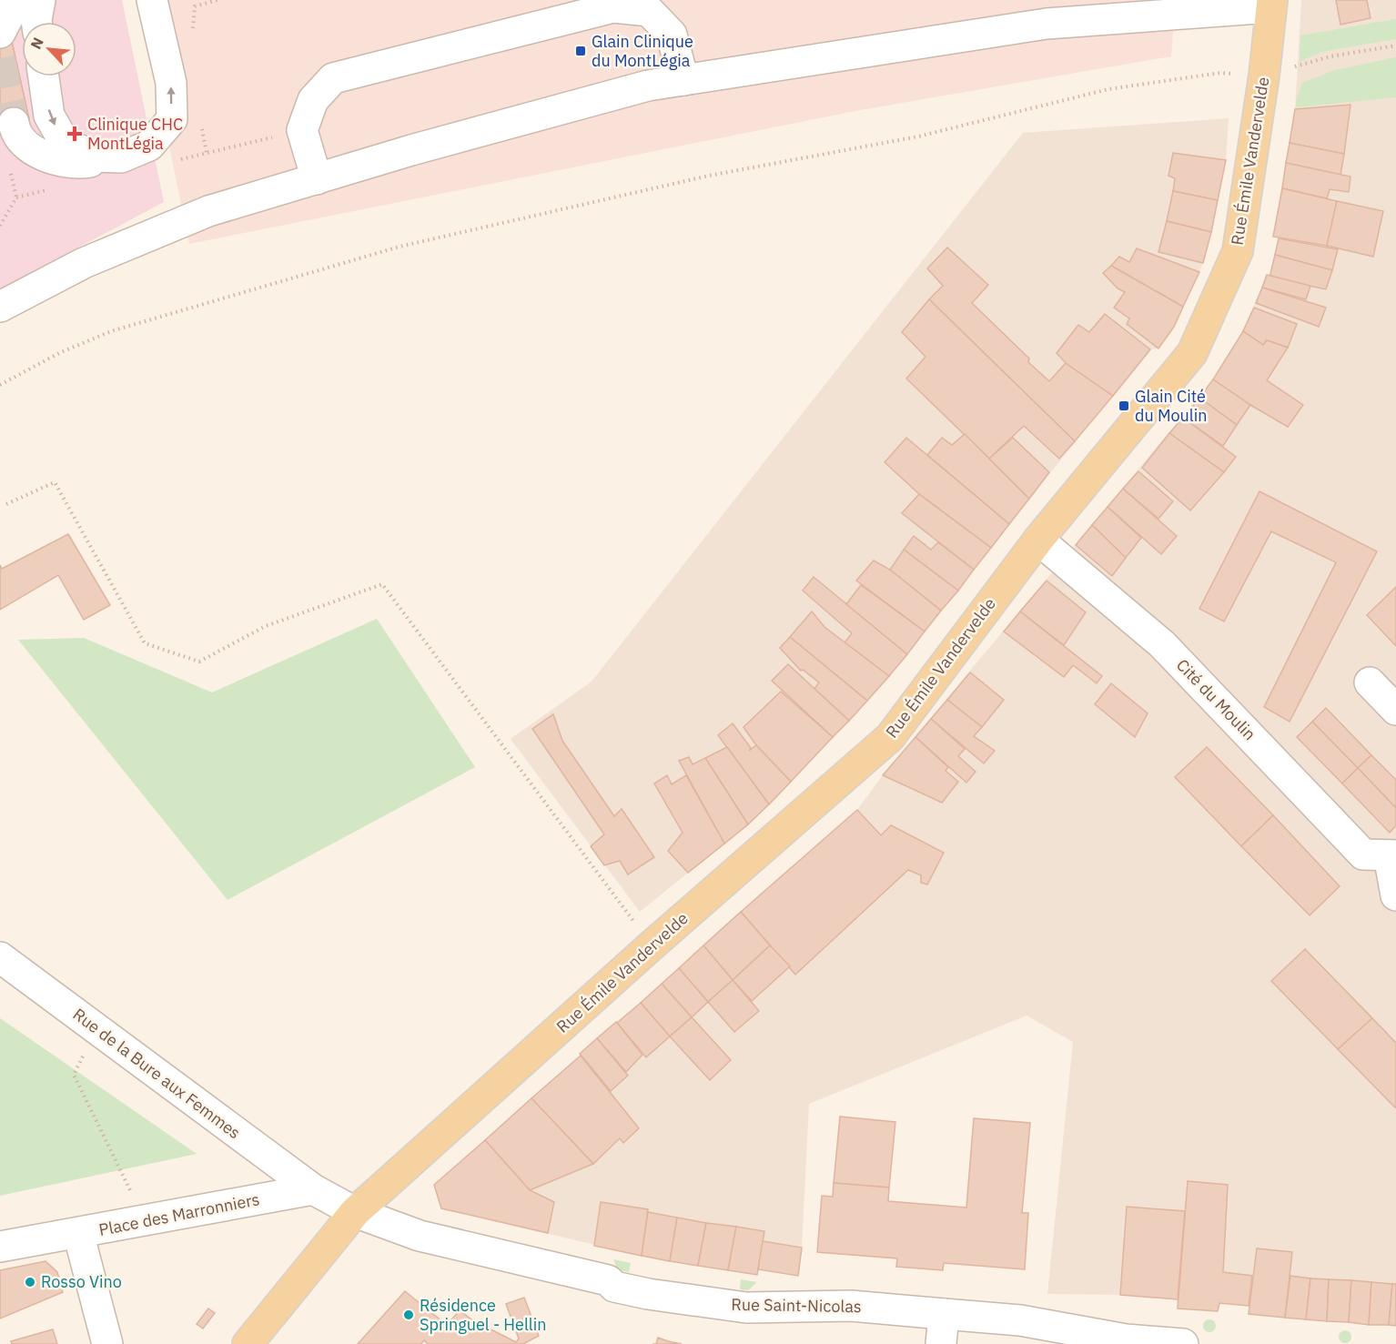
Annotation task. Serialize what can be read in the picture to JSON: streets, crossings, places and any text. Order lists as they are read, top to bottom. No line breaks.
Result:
{"streets":{"main road":["Rue Émile Vandervelde"],"street":["Cité du Moulin","Rue de la Bure aux Femmes","Place des Marronniers","Rue Saint-Nicolas"]},"crossings":[["Rue Émile Vandervelde","Cité du Moulin"],["Rue Émile Vandervelde","Rue Saint-Nicolas"],["Rue de la Bure aux Femmes","Place des Marronniers"]],"places":{"transit":["Glain Clinique du MontLégia","Glain Cité du Moulin"],"health":["Clinique CHC MontLégia"],"other":["Rosso Vino","Résidence Springuel - Hellin"]},"north":"top left"}
